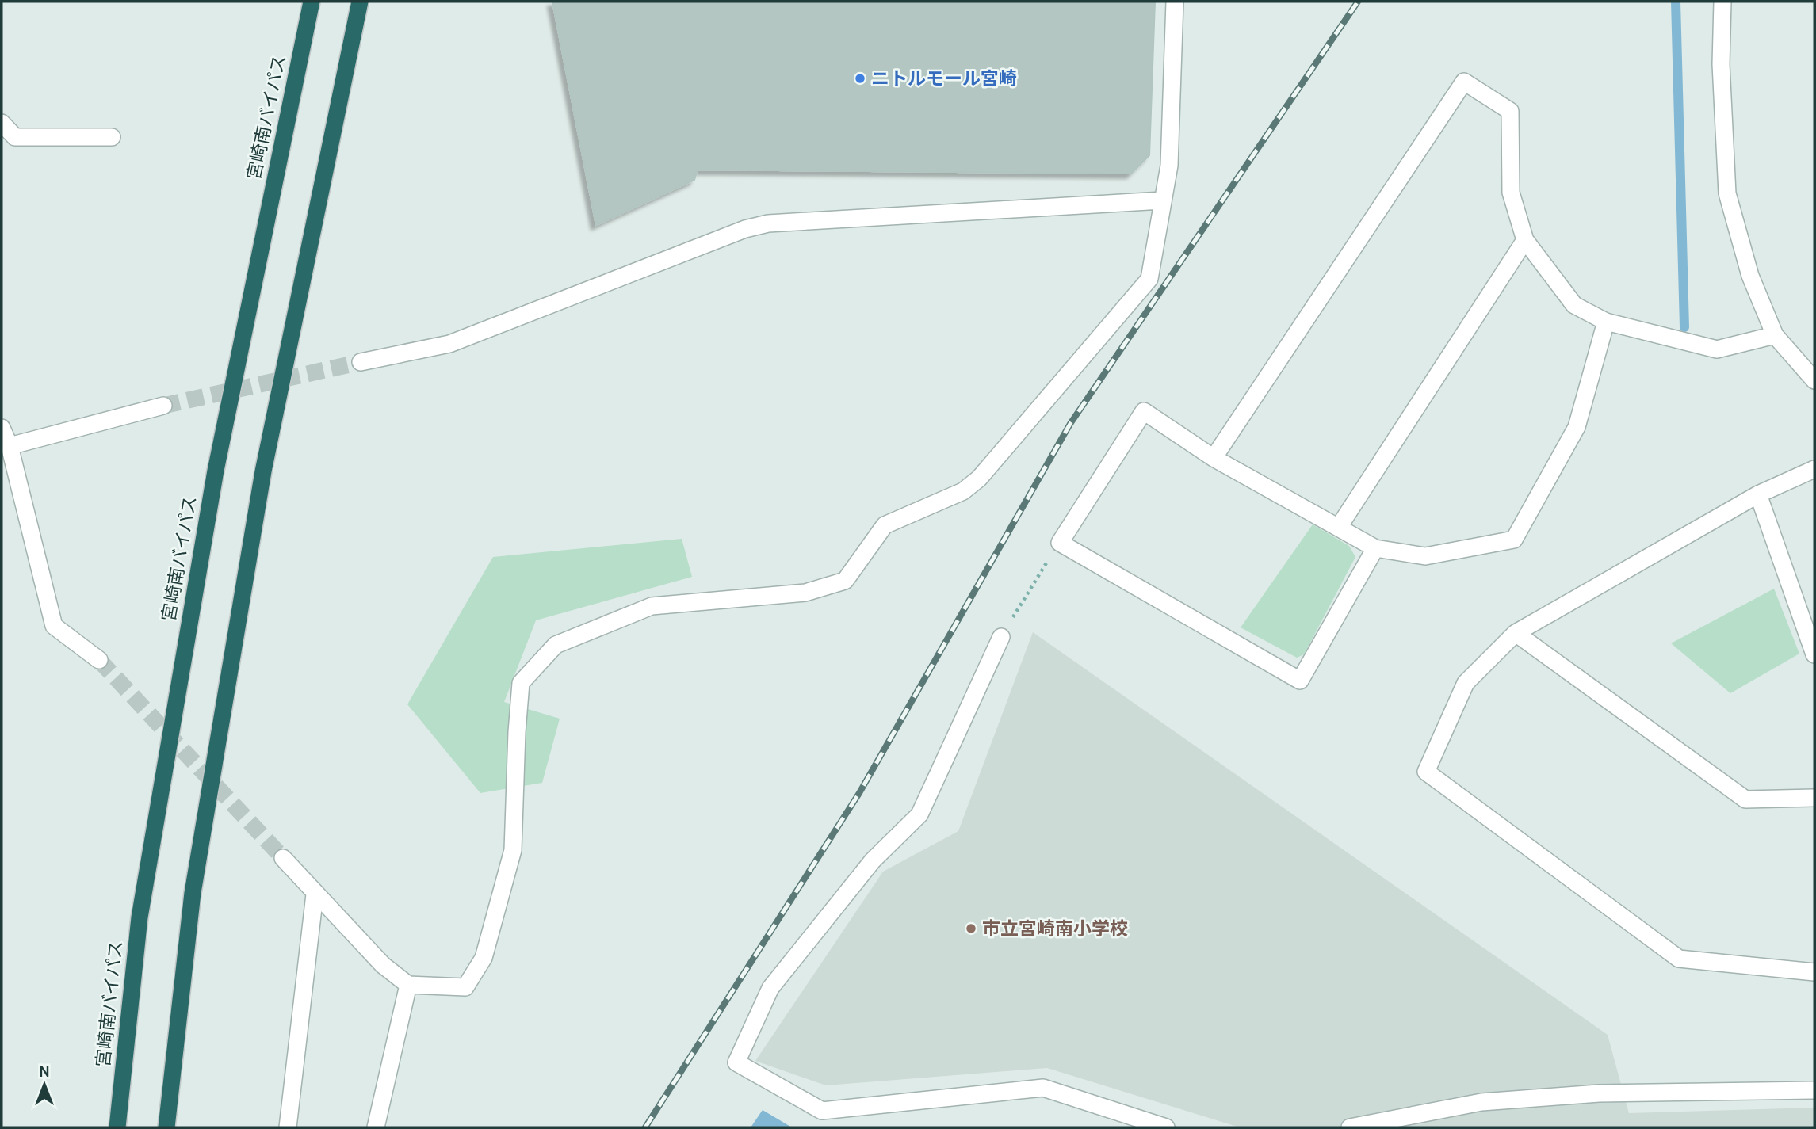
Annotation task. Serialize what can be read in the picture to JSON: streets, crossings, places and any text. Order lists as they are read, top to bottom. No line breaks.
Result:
{"streets":{"highway":["宮崎南バイパス"]},"places":["ニトルモール宮崎","市立宮崎南小学校"],"north":"top"}
